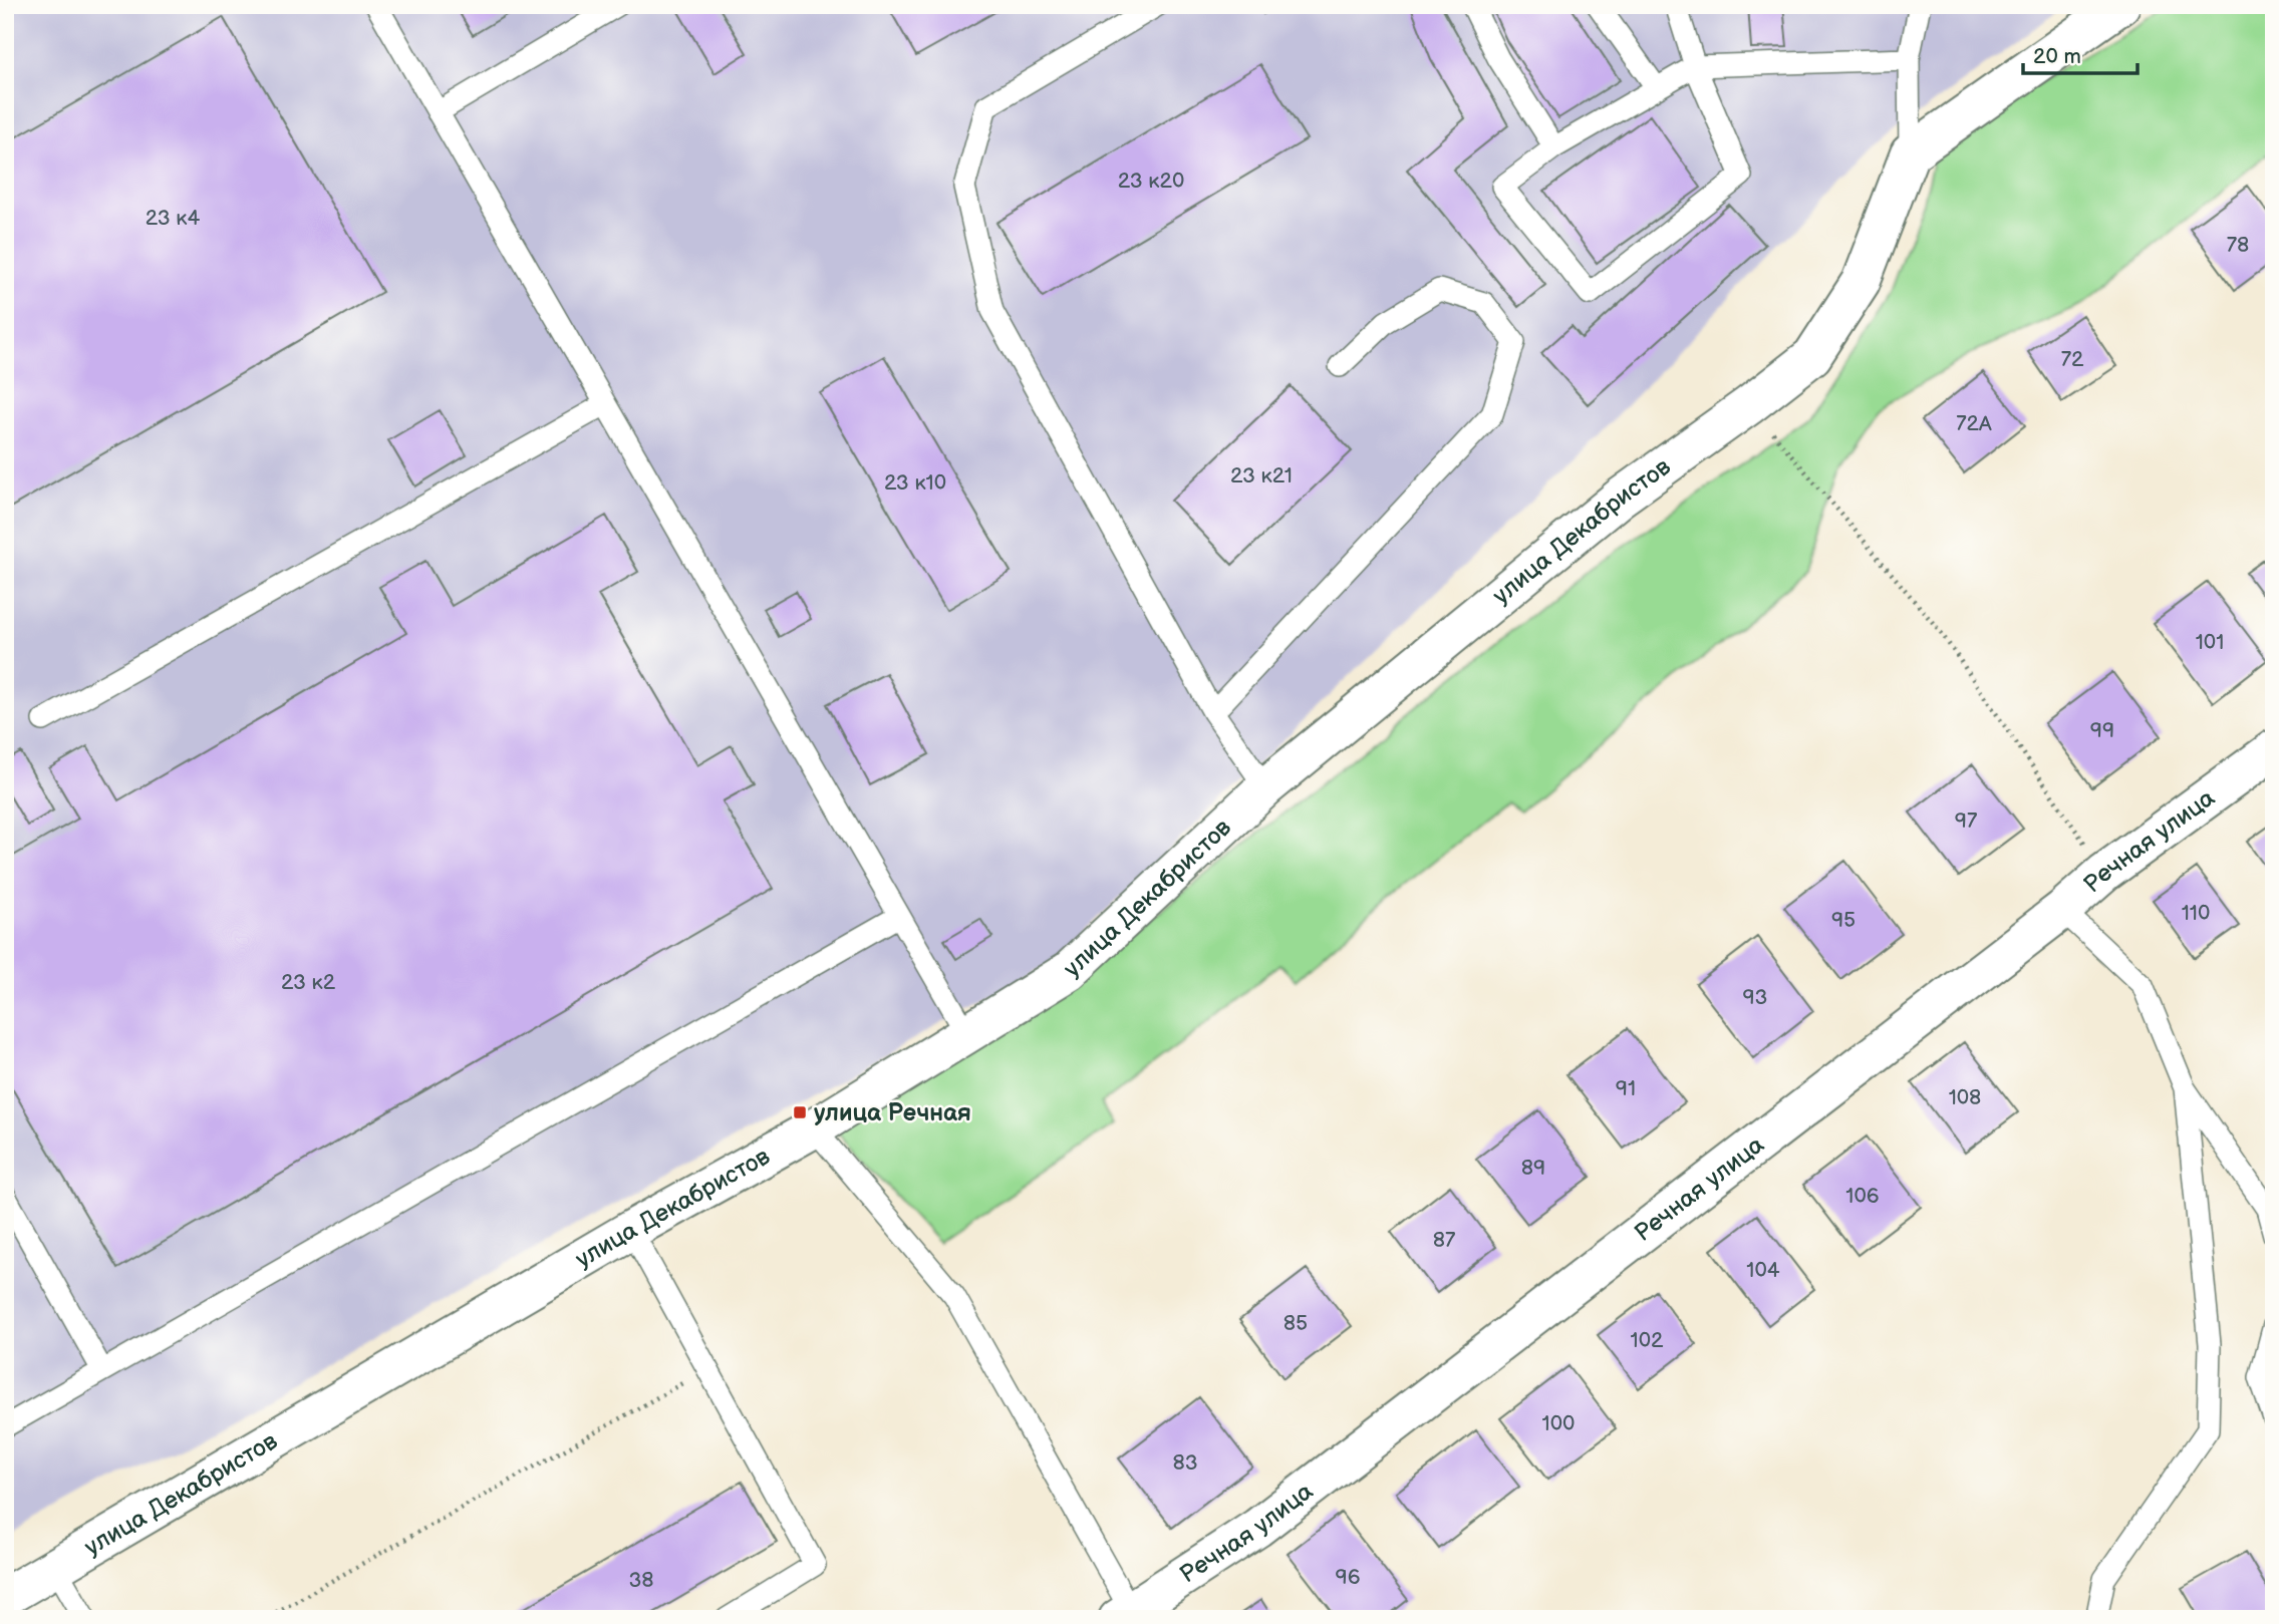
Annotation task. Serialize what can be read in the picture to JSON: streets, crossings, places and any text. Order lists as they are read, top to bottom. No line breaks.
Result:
{"streets":{"street":["улица Декабристов","Речная улица"]},"places":{"transit":["улица Речная"]},"house_numbers":["23 к20","23 к4","78","72","72А","23 к21","23 к10","101","99","97","110","95","23 к2","93","91","108","89","106","87","104","85","102","100","83","96","38"],"scale_bar":"20 m"}
